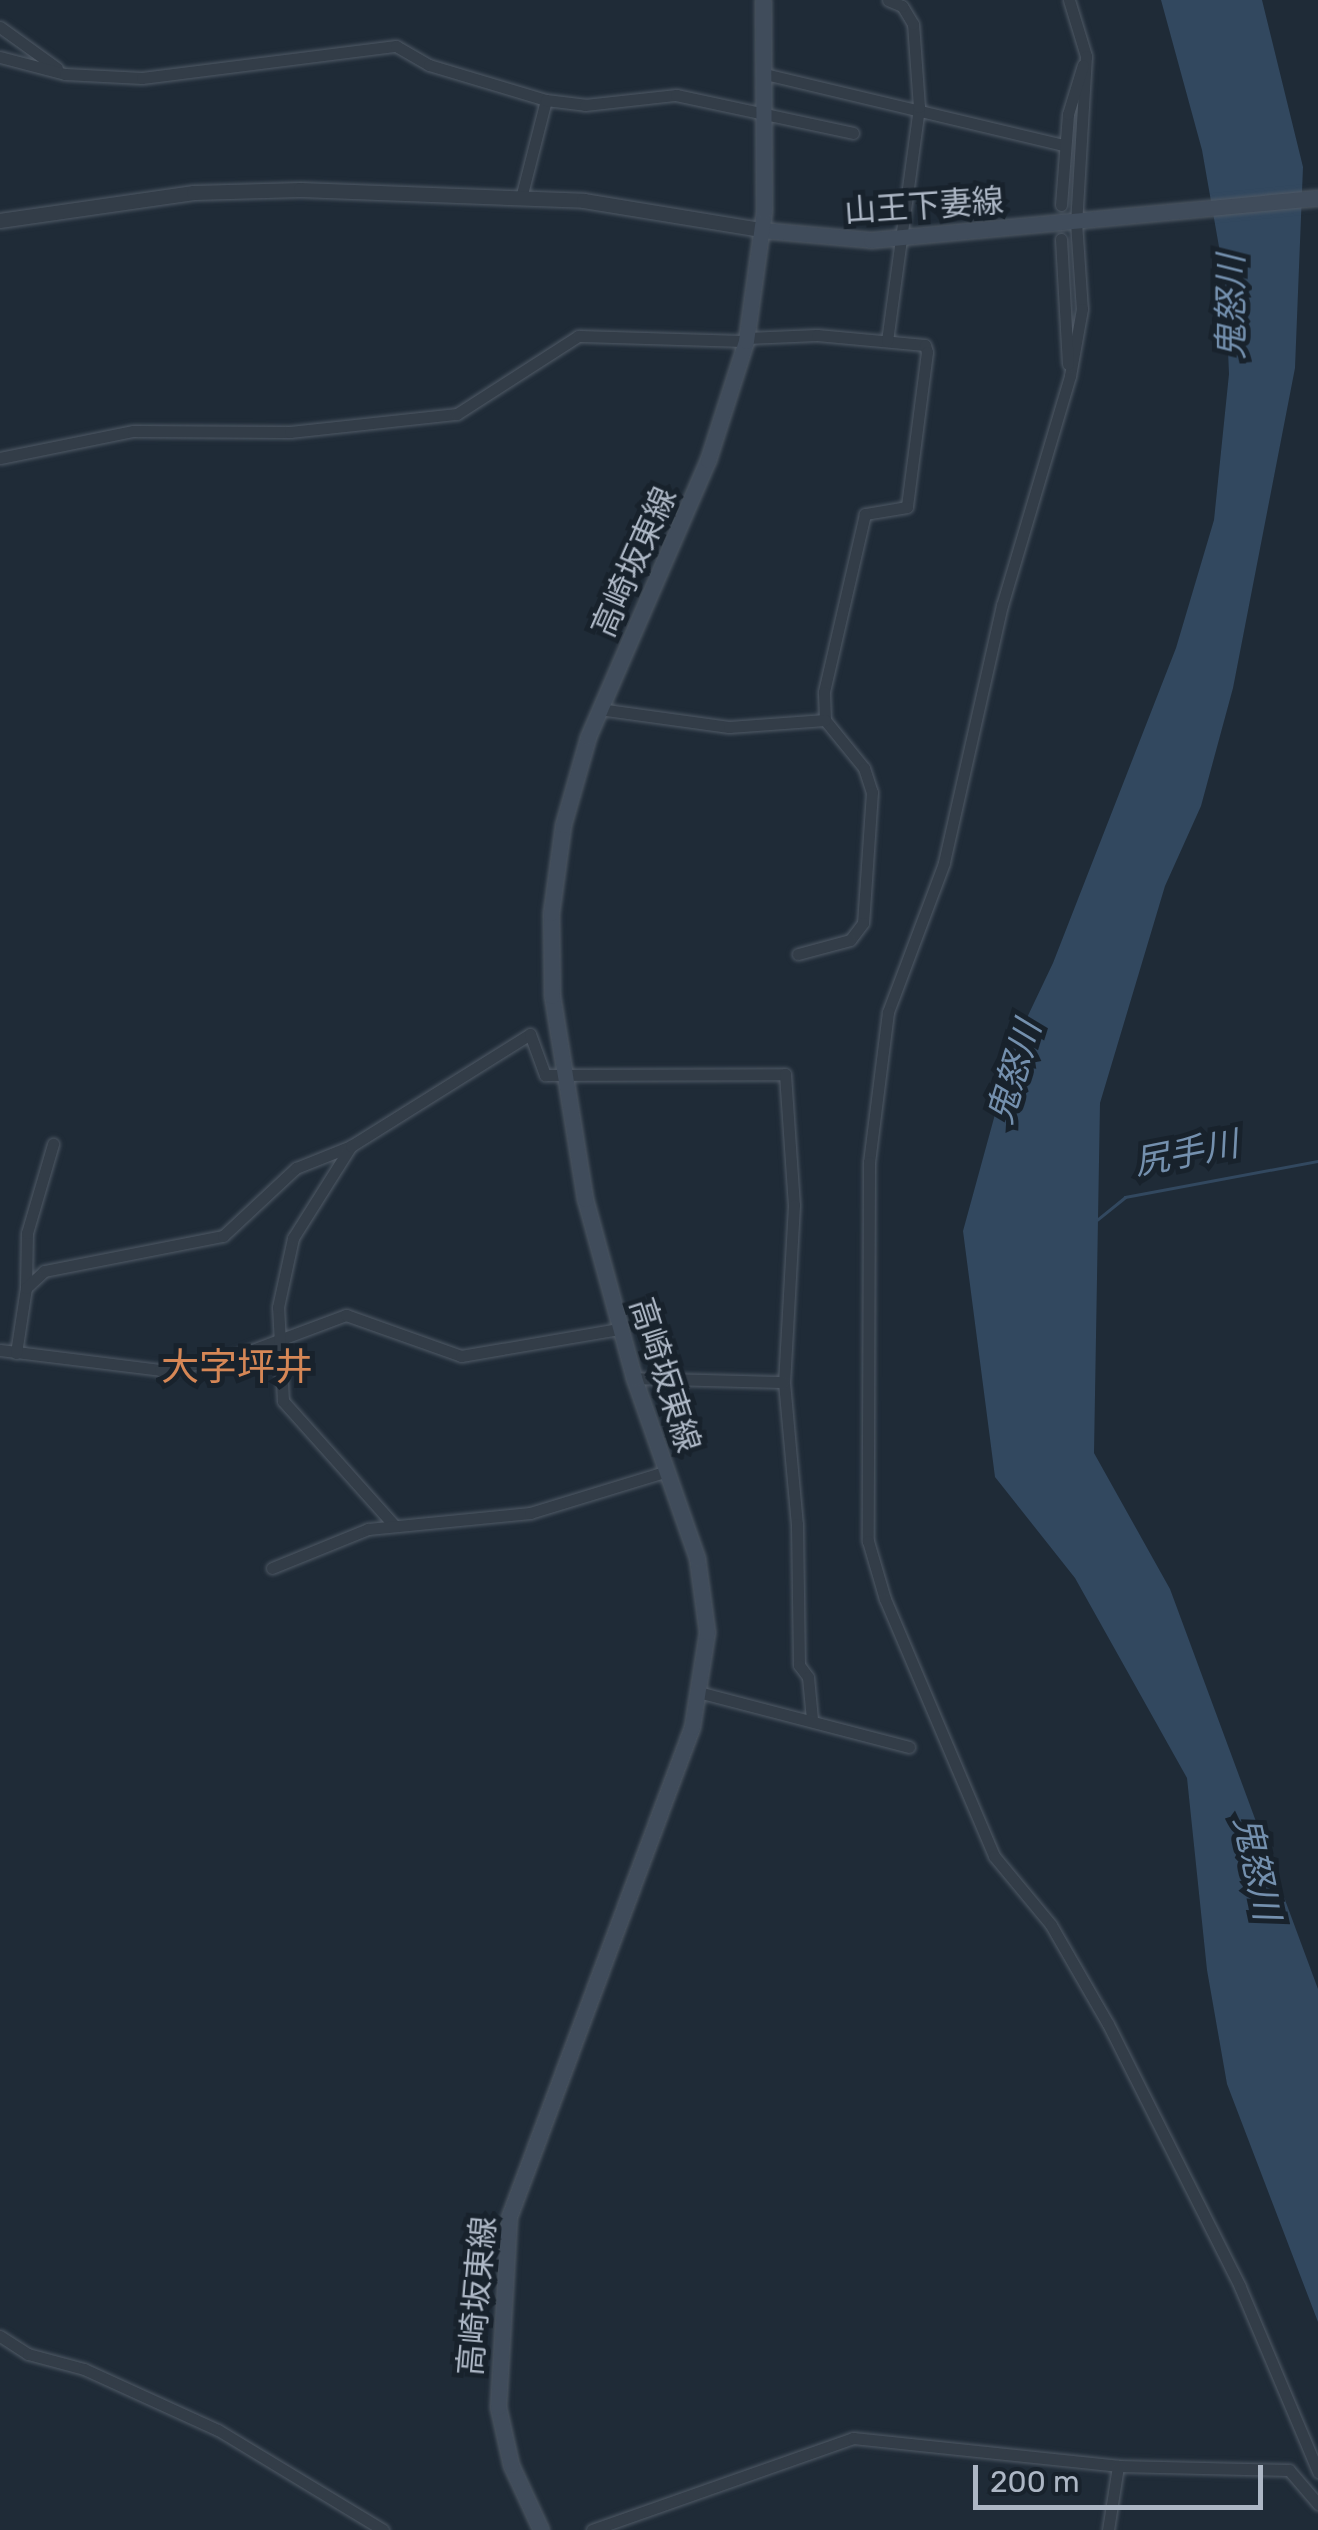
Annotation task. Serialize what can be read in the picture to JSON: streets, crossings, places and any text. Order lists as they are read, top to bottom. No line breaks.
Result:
{"streets":{"main road":["山王下妻線","高崎坂東線"]},"crossings":[["山王下妻線","高崎坂東線"]],"districts":["大字坪井"],"water":["鬼怒川","尻手川"],"scale_bar":"200 m"}
